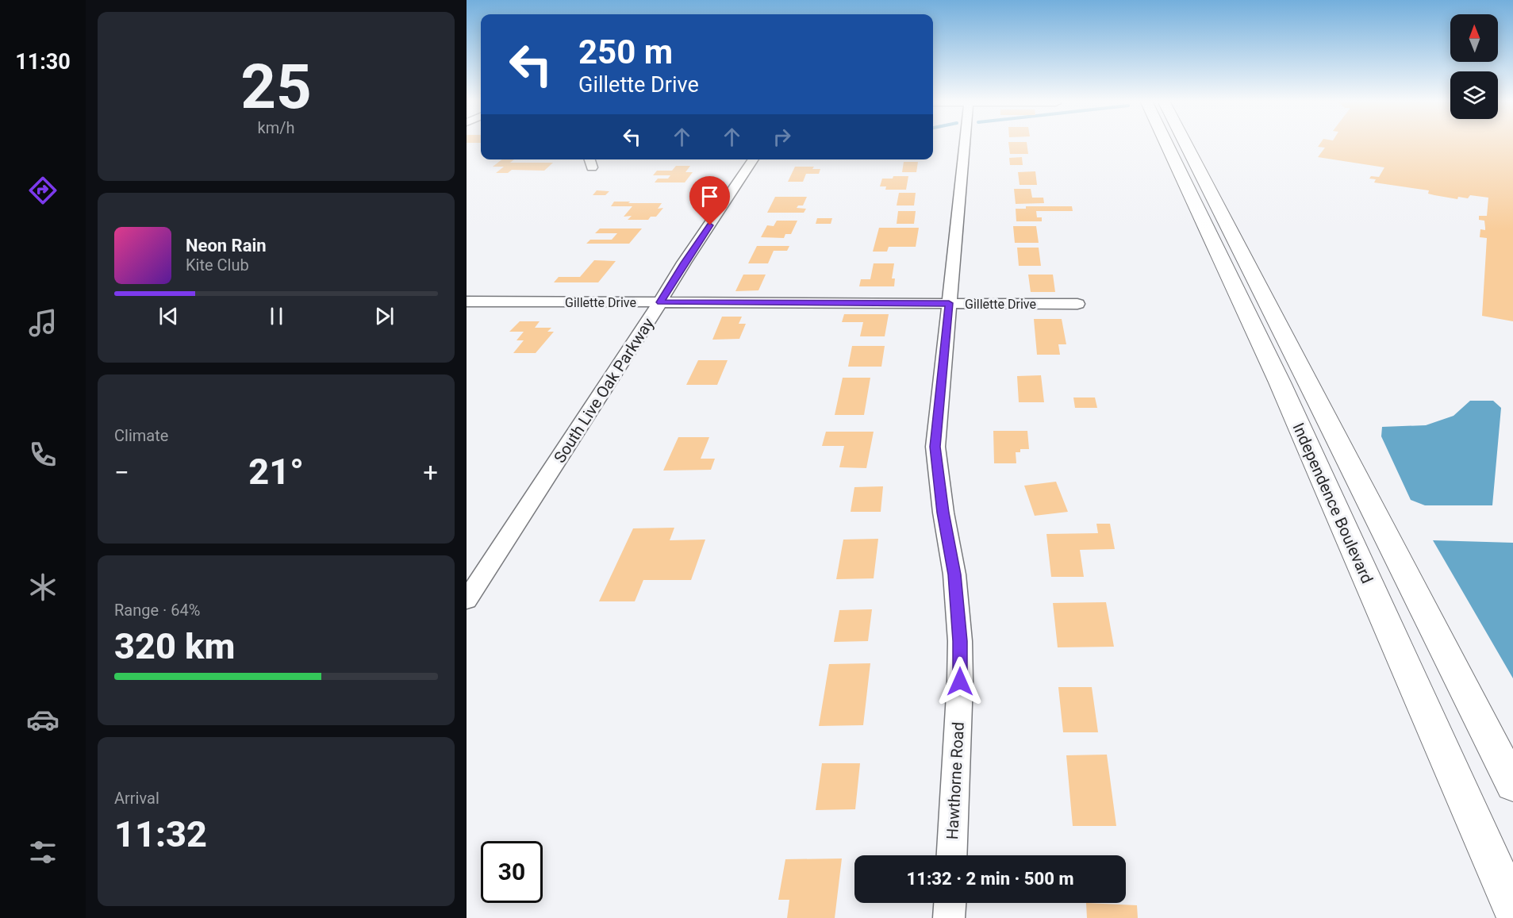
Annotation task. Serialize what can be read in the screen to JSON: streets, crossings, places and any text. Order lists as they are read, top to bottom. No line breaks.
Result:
{"streets":{"main road":["Independence Boulevard"],"street":["Gillette Drive","South Live Oak Parkway","Hawthorne Road"]},"crossings":[["Gillette Drive","South Live Oak Parkway"],["Gillette Drive","Hawthorne Road"]],"north":"top","page":{"tabs":"11:30","tile":[["25","km/h"],"Climate",["Range · 64%","320 km"],["Arrival","11:32"]],"turn":["250 m","Gillette Drive"],"song":["Neon Rain","Kite Club"],"heat":["−","21°","+"],"limit":"30","trip":"11:32 · 2 min · 500 m"}}
